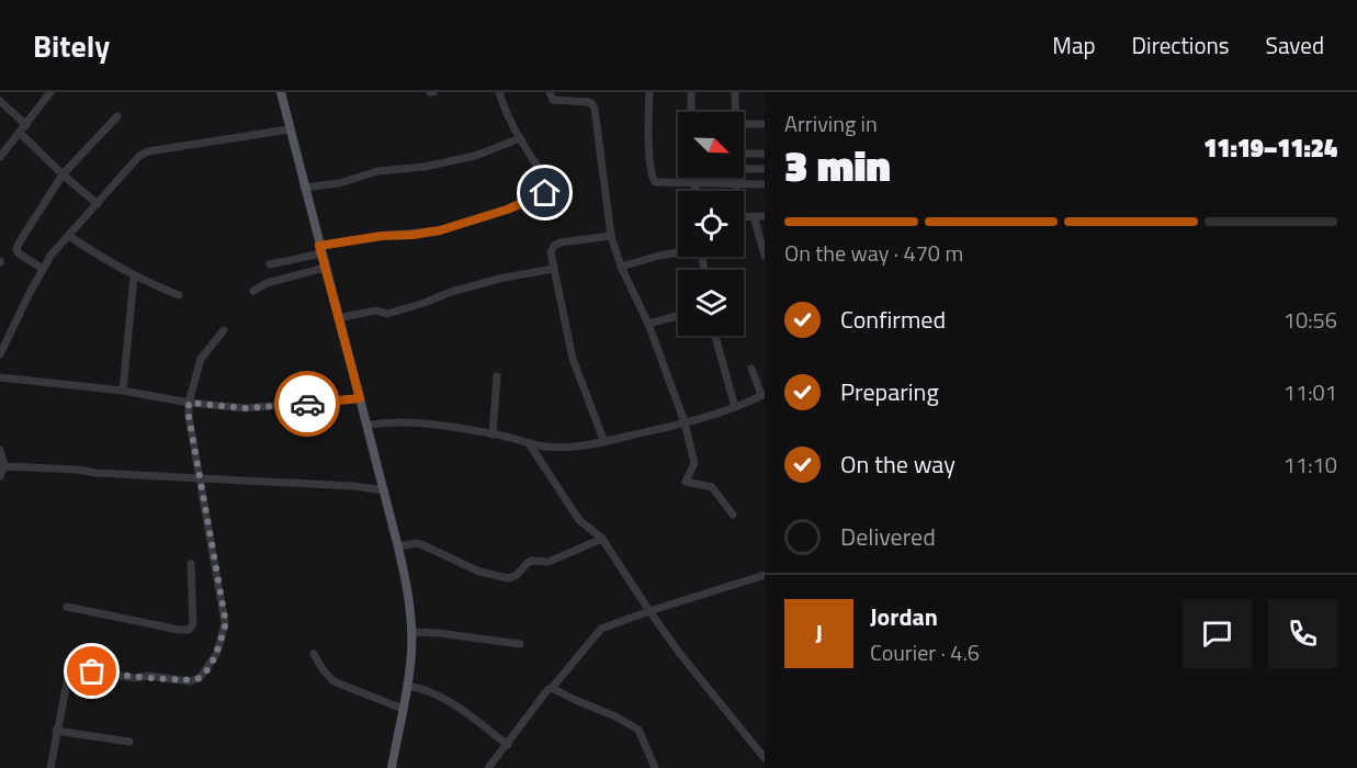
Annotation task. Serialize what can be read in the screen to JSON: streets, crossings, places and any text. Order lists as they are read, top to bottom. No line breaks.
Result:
{"north":"bottom right","page":{"header":"Bitely","nav":["Map","Directions","Saved"],"heading":["3 min","Arriving in","11:19–11:24"],"panel":["Jordan","Courier · 4.6"],"bar":"On the way · 470 m","list":[["Confirmed","10:56"],["Preparing","11:01"],["On the way","11:10"],"Delivered"],"round":"J"}}
